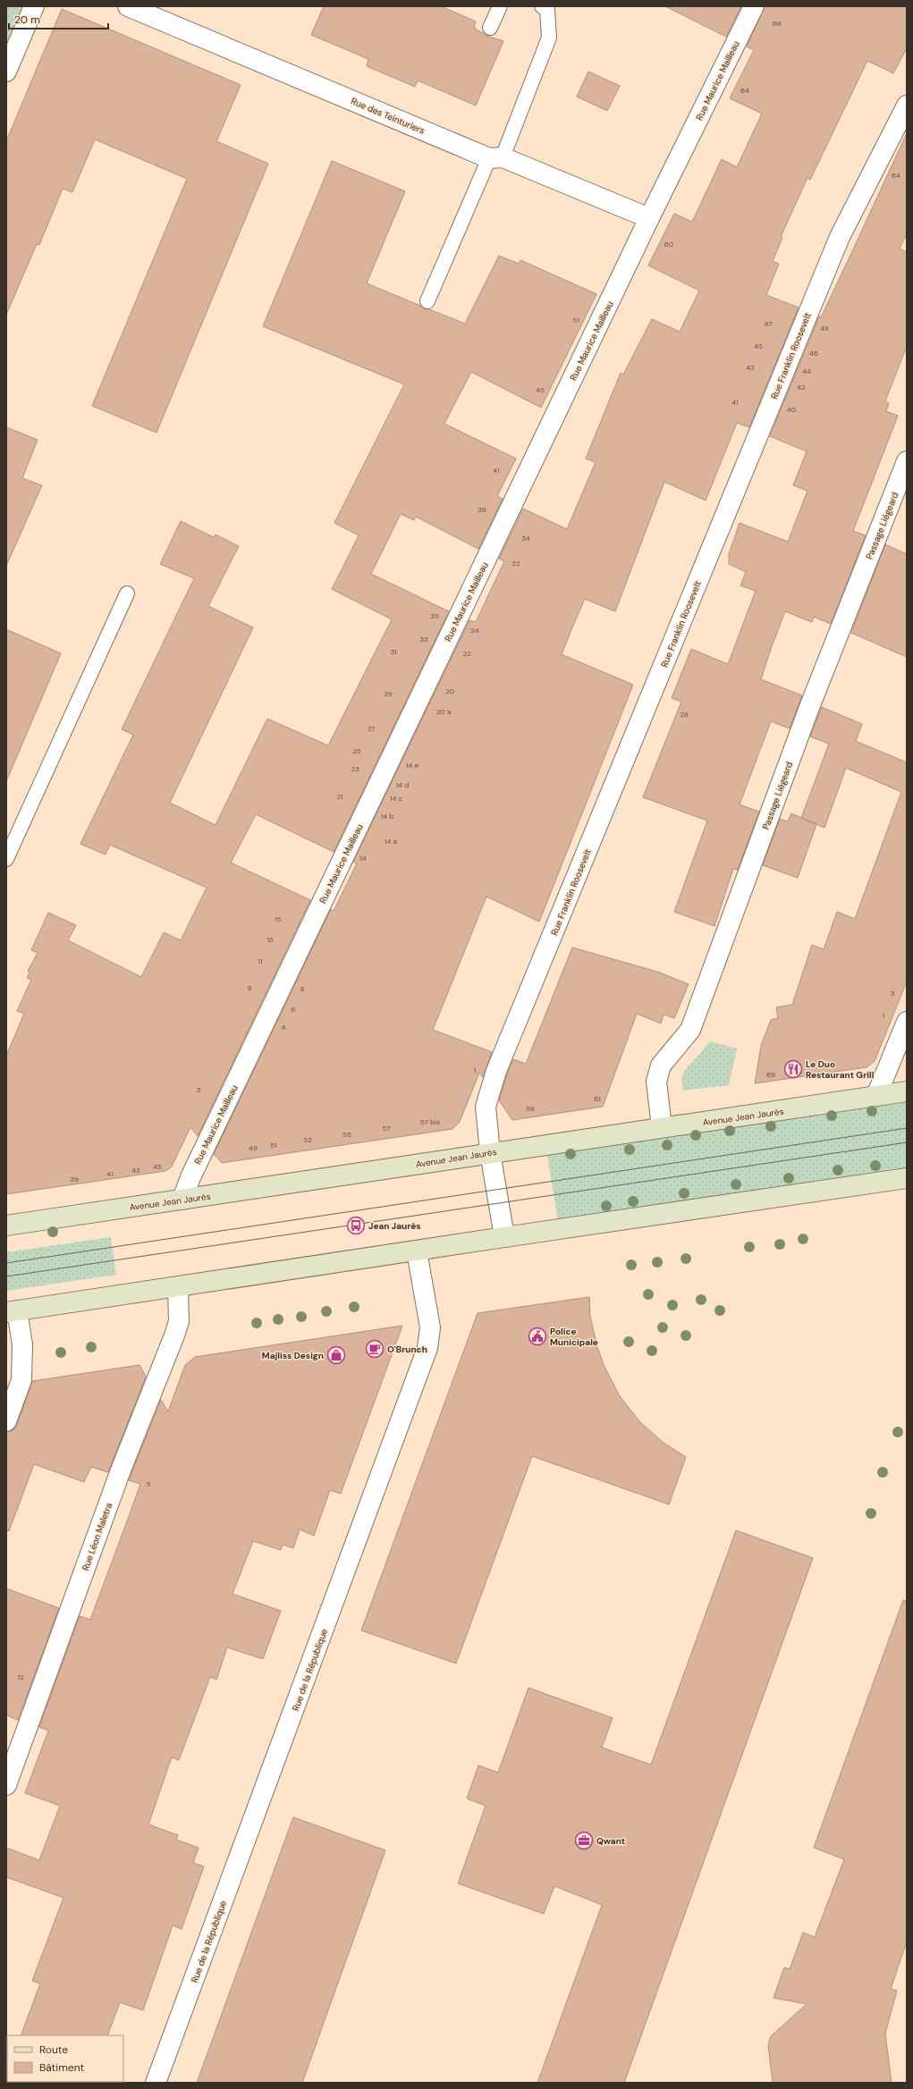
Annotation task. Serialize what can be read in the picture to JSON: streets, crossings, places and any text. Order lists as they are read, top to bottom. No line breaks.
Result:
{"streets":{"main road":["Avenue Jean Jaurès"],"street":["Rue Maurice Mailleau","Rue des Teinturiers","Rue Franklin Roosevelt","Passage Liégeard","Rue Léon Maletra","Rue de la République"]},"crossings":[["Rue Maurice Mailleau","Rue des Teinturiers"],["Rue Maurice Mailleau","Avenue Jean Jaurès"],["Rue Franklin Roosevelt","Avenue Jean Jaurès"],["Passage Liégeard","Avenue Jean Jaurès"]],"places":{"restaurant":["Le Duo Restaurant Grill"],"bus stop":["Jean Jaurès"],"public building":["Police Municipale"],"cafe":["O'Brunch"],"shop":["Majliss Design"],"office":["Qwant"]},"house_numbers":["68","64","64","60","51","47","48","45","46","43","44","42","45","41","40","41","39","34","32","35","24","33","31","22","20","29","20 a","28","27","25","14 e","23","14 d","21","14 c","14 b","14 a","14","15","13","11","9","8","3","6","1","4","1","69","3","61","59","57 bis","57","55","53","51","49","45","43","41","39","5","12"],"legend":["Route","Bâtiment"],"scale_bar":"20 m"}
